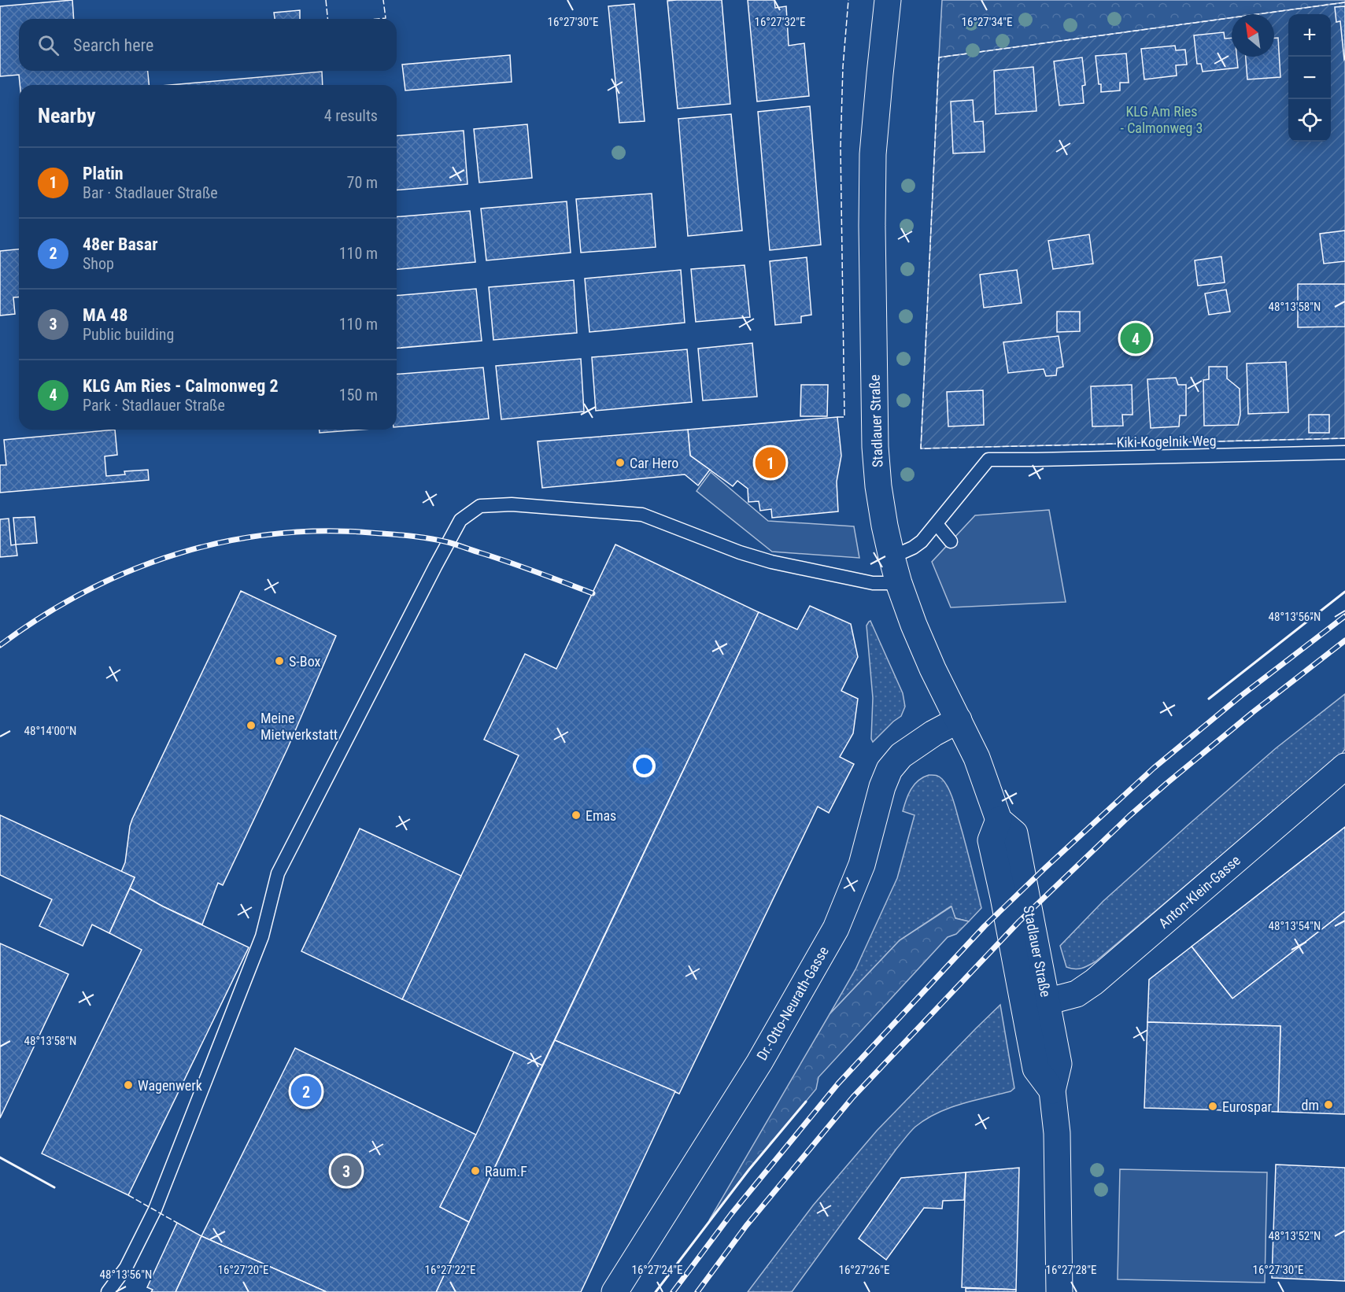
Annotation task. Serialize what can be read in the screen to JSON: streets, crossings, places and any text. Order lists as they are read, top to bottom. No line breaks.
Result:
{"streets":{"main road":["Stadlauer Straße","Anton-Klein-Gasse","Dr.-Otto-Neurath-Gasse"],"lane":["Kiki-Kogelnik-Weg"]},"crossings":[["Stadlauer Straße","Anton-Klein-Gasse"],["Stadlauer Straße","Dr.-Otto-Neurath-Gasse"]],"parks":["KLG Am Ries - Calmonweg 3"],"places":["Car Hero","S-Box","Meine Mietwerkstatt","Emas","Wagenwerk","dm","Eurospar","Raum.F"],"north":"top left","page":{"map_buttons":["+","−"],"search":"Search here","heading":["Nearby","4 results"],"list":[{"mark":"1","name":"Platin","note":"Bar · Stadlauer Straße","value":"70 m"},{"mark":"2","name":"48er Basar","note":"Shop","value":"110 m"},{"mark":"3","name":"MA 48","note":"Public building","value":"110 m"},{"mark":"4","name":"KLG Am Ries - Calmonweg 2","note":"Park · Stadlauer Straße","value":"150 m"}],"pins":["4","1","2","3"]},"coordinates":["16°27'30\"E","16°27'32\"E","16°27'34\"E","48°13'58\"N","48°13'56\"N","48°14'00\"N","48°13'54\"N","48°13'52\"N","16°27'20\"E","16°27'22\"E","16°27'24\"E","16°27'26\"E","16°27'28\"E"]}
